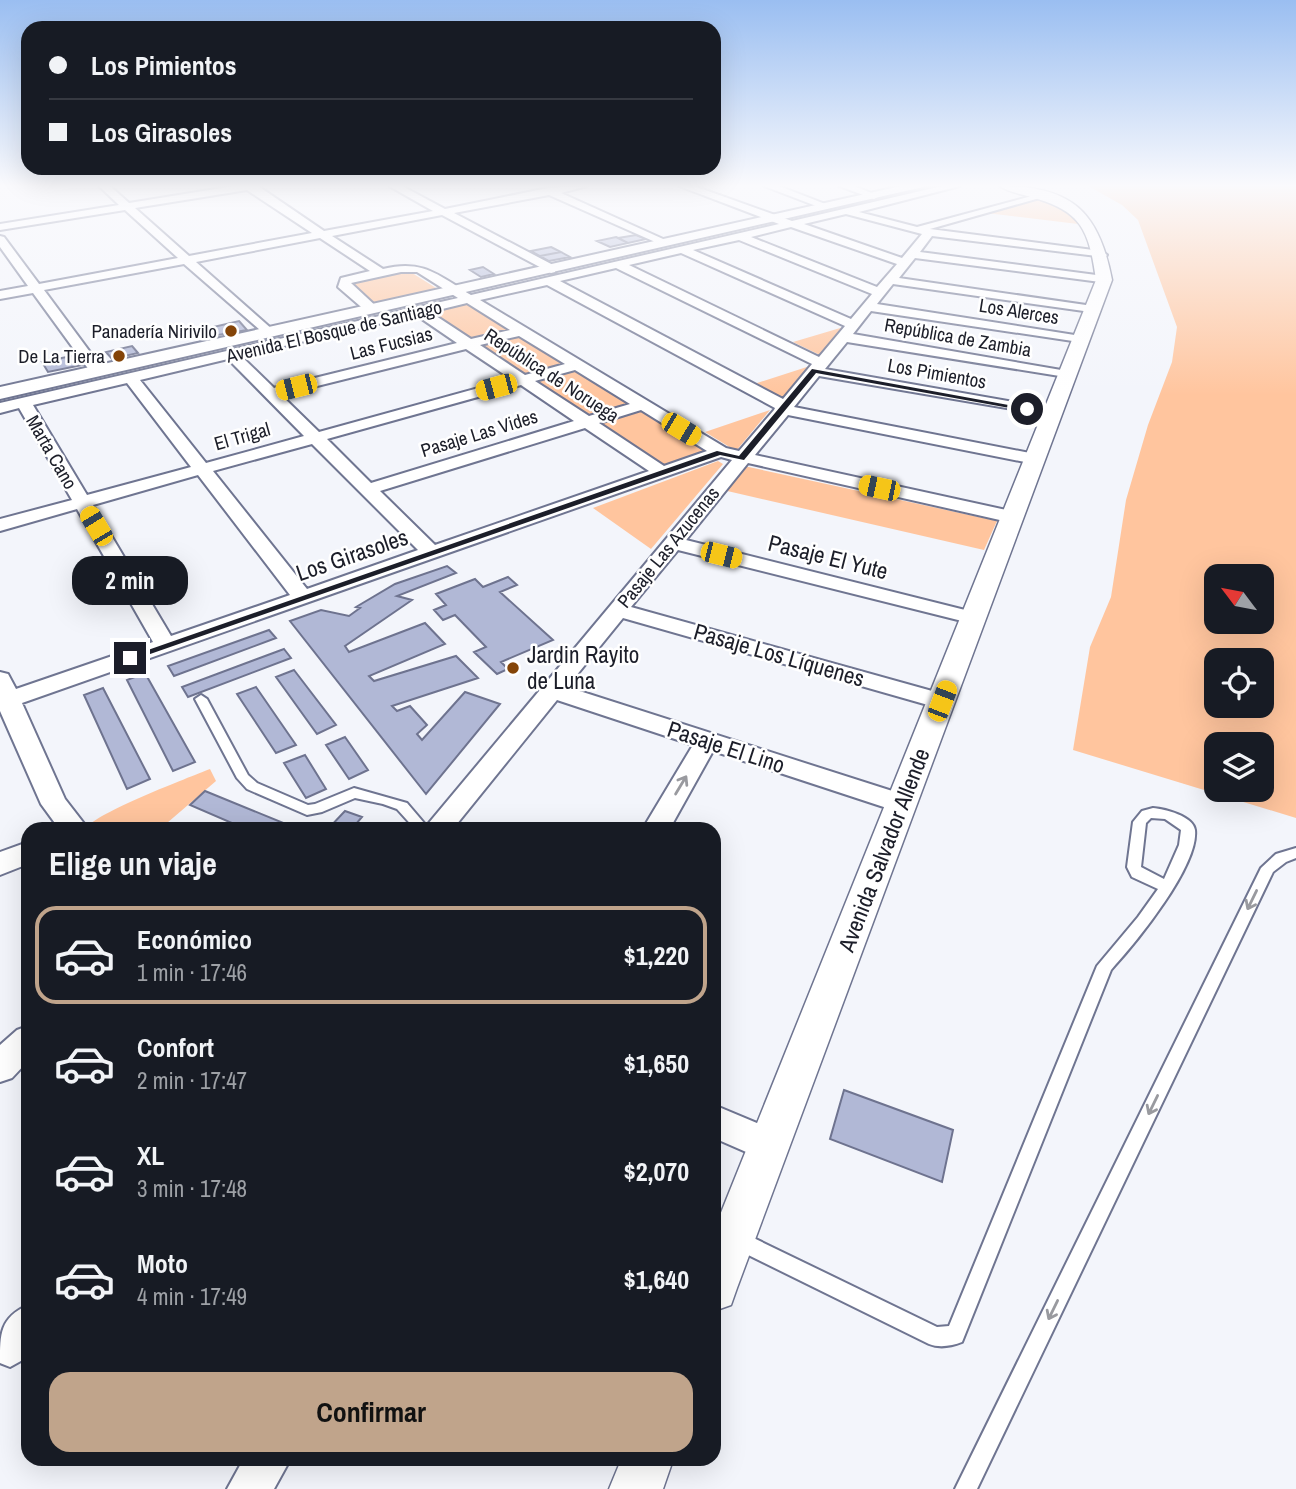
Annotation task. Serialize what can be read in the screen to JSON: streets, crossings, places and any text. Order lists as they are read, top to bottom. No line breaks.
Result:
{"streets":{"main road":["Avenida El Bosque de Santiago"],"street":["Los Alerces","República de Zambia","Las Fucsias","Los Pimientos","República de Noruega","Pasaje Las Vides","El Trigal","Marta Cano","Pasaje Las Azucenas","Los Girasoles","Pasaje El Yute","Pasaje Los Líquenes","Pasaje El Lino","Avenida Salvador Allende"]},"crossings":[["Los Alerces","Pasaje Las Azucenas"],["Los Alerces","Avenida Salvador Allende"],["Avenida El Bosque de Santiago","Los Pimientos"],["Avenida El Bosque de Santiago","República de Noruega"],["Avenida El Bosque de Santiago","Marta Cano"],["República de Zambia","Pasaje Las Azucenas"],["República de Zambia","Avenida Salvador Allende"],["Las Fucsias","República de Noruega"],["Los Pimientos","Pasaje Las Azucenas"],["Los Pimientos","Avenida Salvador Allende"],["República de Noruega","Pasaje Las Vides"],["República de Noruega","El Trigal"],["República de Noruega","Pasaje Las Azucenas"],["República de Noruega","Los Girasoles"],["República de Noruega","Avenida Salvador Allende"],["El Trigal","Marta Cano"],["Marta Cano","Los Girasoles"],["Pasaje Las Azucenas","Pasaje El Yute"],["Pasaje Las Azucenas","Pasaje Los Líquenes"],["Pasaje Las Azucenas","Pasaje El Lino"],["Pasaje El Yute","Avenida Salvador Allende"],["Pasaje Los Líquenes","Avenida Salvador Allende"],["Pasaje El Lino","Avenida Salvador Allende"]],"places":["Panadería Nirivilo","De La Tierra","Jardin Rayito de Luna"],"north":"top left","page":{"banner":["Los Pimientos","Los Girasoles"],"bubble":"2 min","heading":"Elige un viaje","list":[{"name":"Económico","note":"1 min · 17:46","value":"$1,220"},{"name":"Confort","note":"2 min · 17:47","value":"$1,650"},{"name":"XL","note":"3 min · 17:48","value":"$2,070"},{"name":"Moto","note":"4 min · 17:49","value":"$1,640"}],"buttons":"Confirmar"}}
